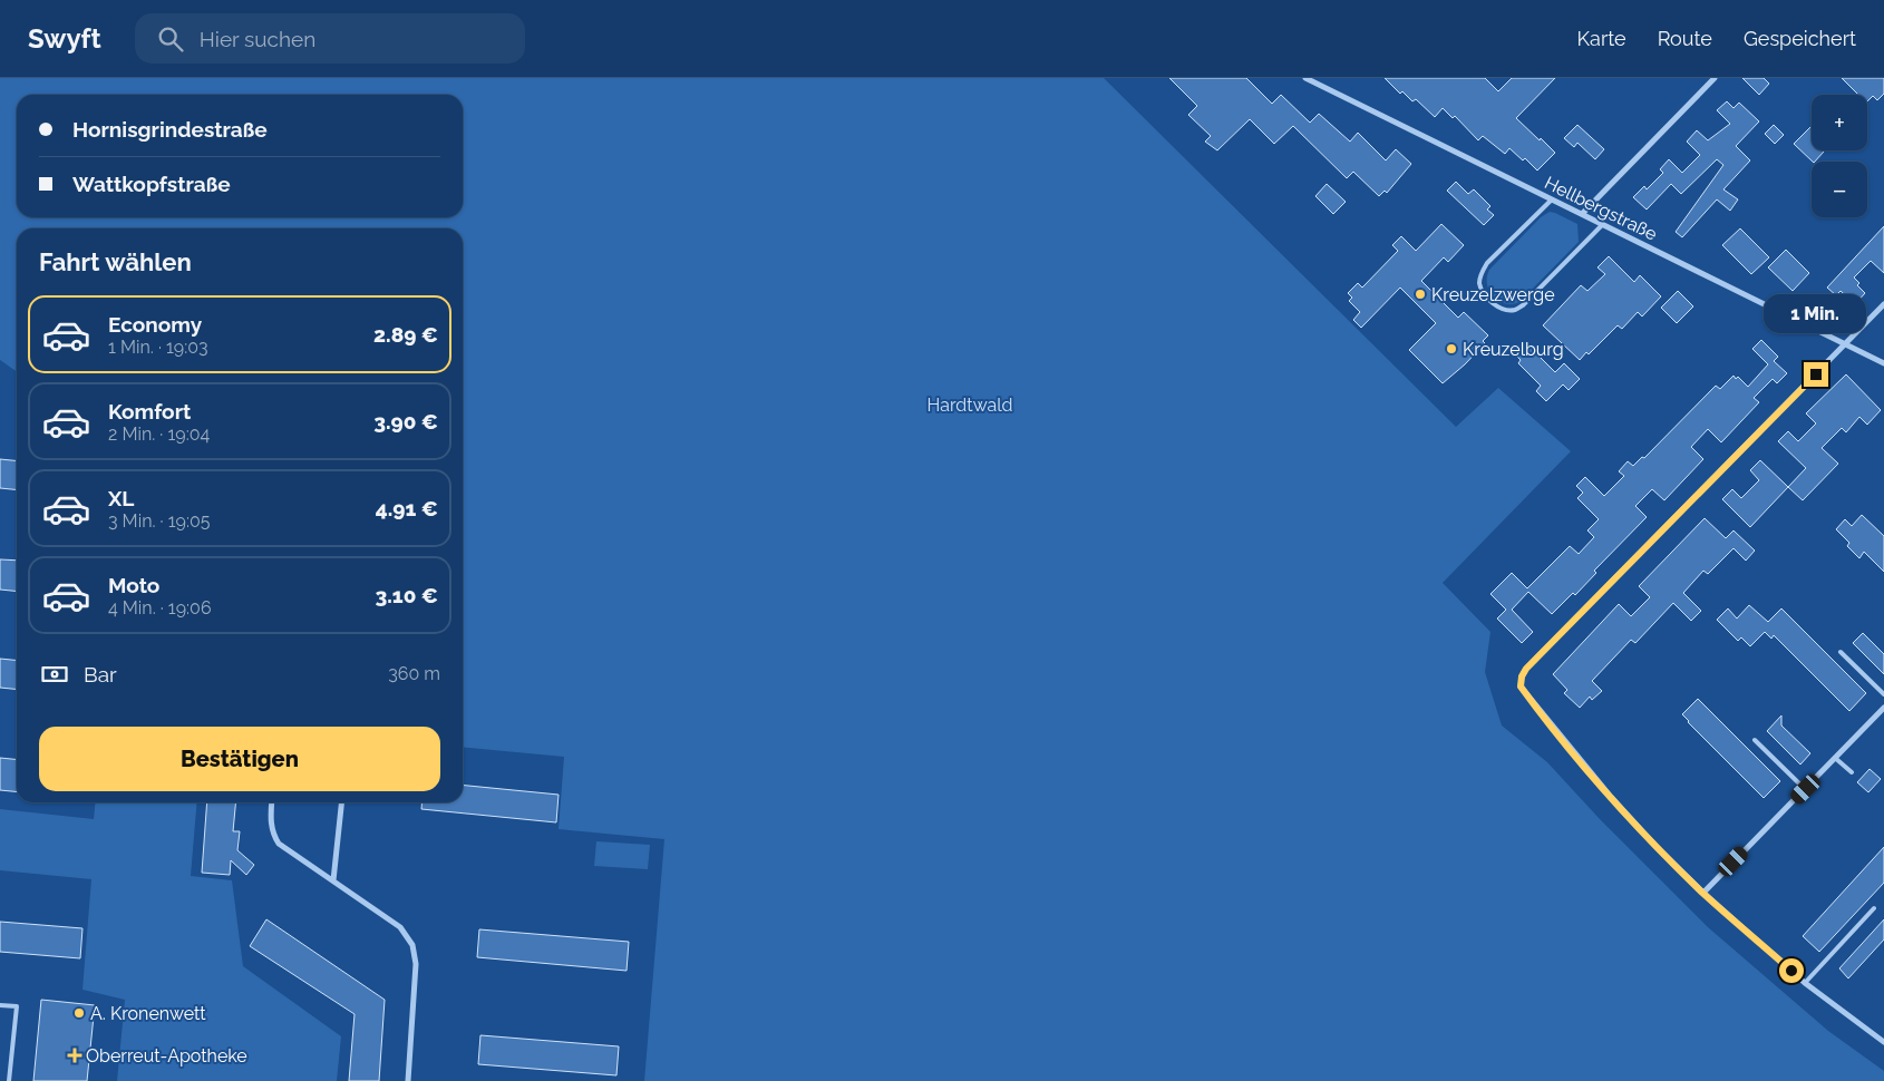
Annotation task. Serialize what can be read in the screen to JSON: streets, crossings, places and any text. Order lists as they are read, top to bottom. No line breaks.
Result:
{"streets":{"street":["Hellbergstraße"]},"parks":["Hardtwald"],"places":{"other":["Kreuzelzwerge","Kreuzelburg","A. Kronenwett"],"health":["Oberreut-Apotheke"]},"page":{"header":"Swyft","search":"Hier suchen","nav":["Karte","Route","Gespeichert"],"map_buttons":["+","−"],"banner":["Hornisgrindestraße","Wattkopfstraße"],"heading":"Fahrt wählen","bubble":"1 Min.","list":[{"name":"Economy","note":"1 Min. · 19:03","value":"2.89 €"},{"name":"Komfort","note":"2 Min. · 19:04","value":"3.90 €"},{"name":"XL","note":"3 Min. · 19:05","value":"4.91 €"},{"name":"Moto","note":"4 Min. · 19:06","value":"3.10 €"}],"pay":["Bar","360 m"],"buttons":"Bestätigen"}}
